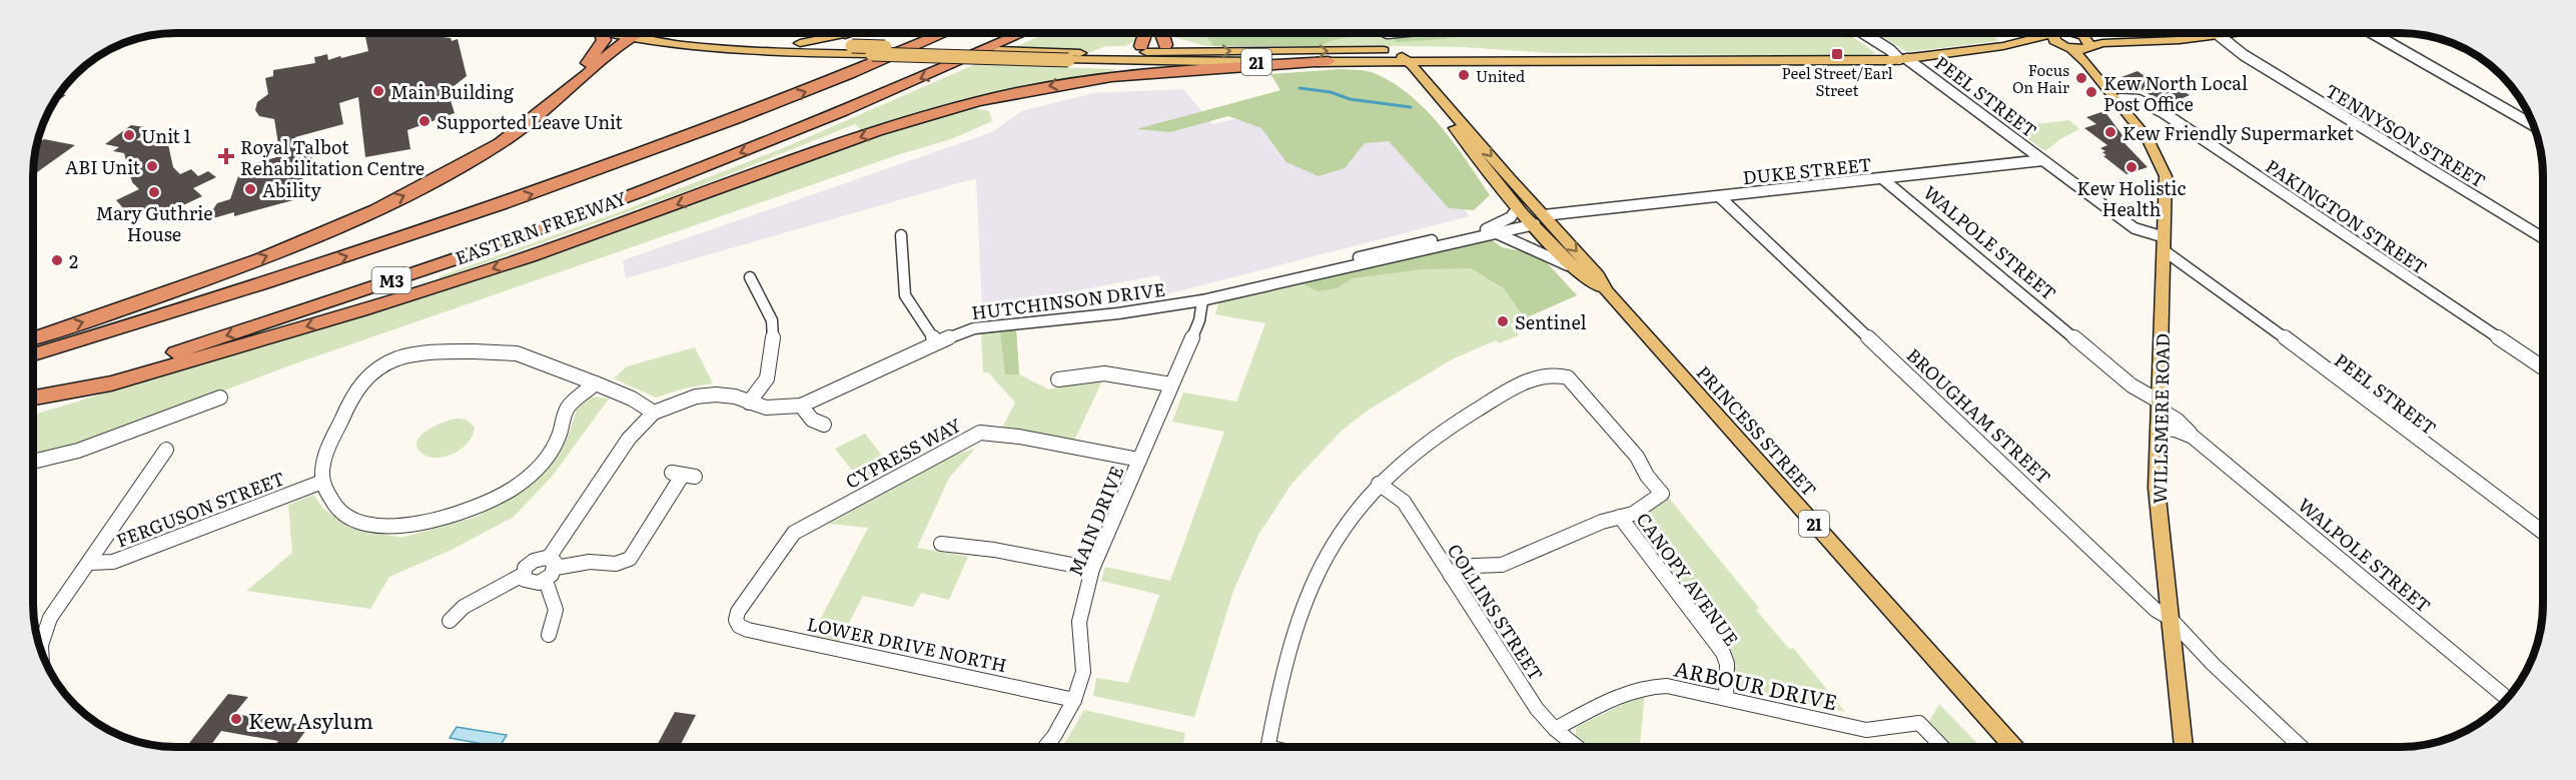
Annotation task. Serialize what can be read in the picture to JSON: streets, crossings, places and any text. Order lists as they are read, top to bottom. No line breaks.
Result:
{"streets":{"highway":["EASTERN FREEWAY","M3"],"main road":["21","WILLSMERE ROAD","PRINCESS STREET"],"street":["PEEL STREET","TENNYSON STREET","DUKE STREET","PAKINGTON STREET","WALPOLE STREET","HUTCHINSON DRIVE","BROUGHAM STREET","CYPRESS WAY","FERGUSON STREET","MAIN DRIVE","CANOPY AVENUE","COLLINS STREET","LOWER DRIVE NORTH","ARBOUR DRIVE"]},"crossings":[["21","PRINCESS STREET"],["PEEL STREET","DUKE STREET"],["PEEL STREET","WILLSMERE ROAD"],["DUKE STREET","WALPOLE STREET"],["DUKE STREET","HUTCHINSON DRIVE"],["DUKE STREET","BROUGHAM STREET"],["DUKE STREET","PRINCESS STREET"],["PAKINGTON STREET","WILLSMERE ROAD"],["WALPOLE STREET","WILLSMERE ROAD"],["HUTCHINSON DRIVE","PRINCESS STREET"],["HUTCHINSON DRIVE","MAIN DRIVE"],["BROUGHAM STREET","WILLSMERE ROAD"],["CYPRESS WAY","MAIN DRIVE"],["CYPRESS WAY","LOWER DRIVE NORTH"],["MAIN DRIVE","LOWER DRIVE NORTH"],["CANOPY AVENUE","ARBOUR DRIVE"],["COLLINS STREET","ARBOUR DRIVE"]],"places":{"transit":["Peel Street/Earl Street"],"other":["United","Focus On Hair","Main Building","Kew North Local Post Office","Supported Leave Unit","Kew Friendly Supermarket","Unit 1","ABI Unit","Kew Holistic Health","Ability","Mary Guthrie House","2","Sentinel","Kew Asylum"],"health":["Royal Talbot Rehabilitation Centre"]}}
